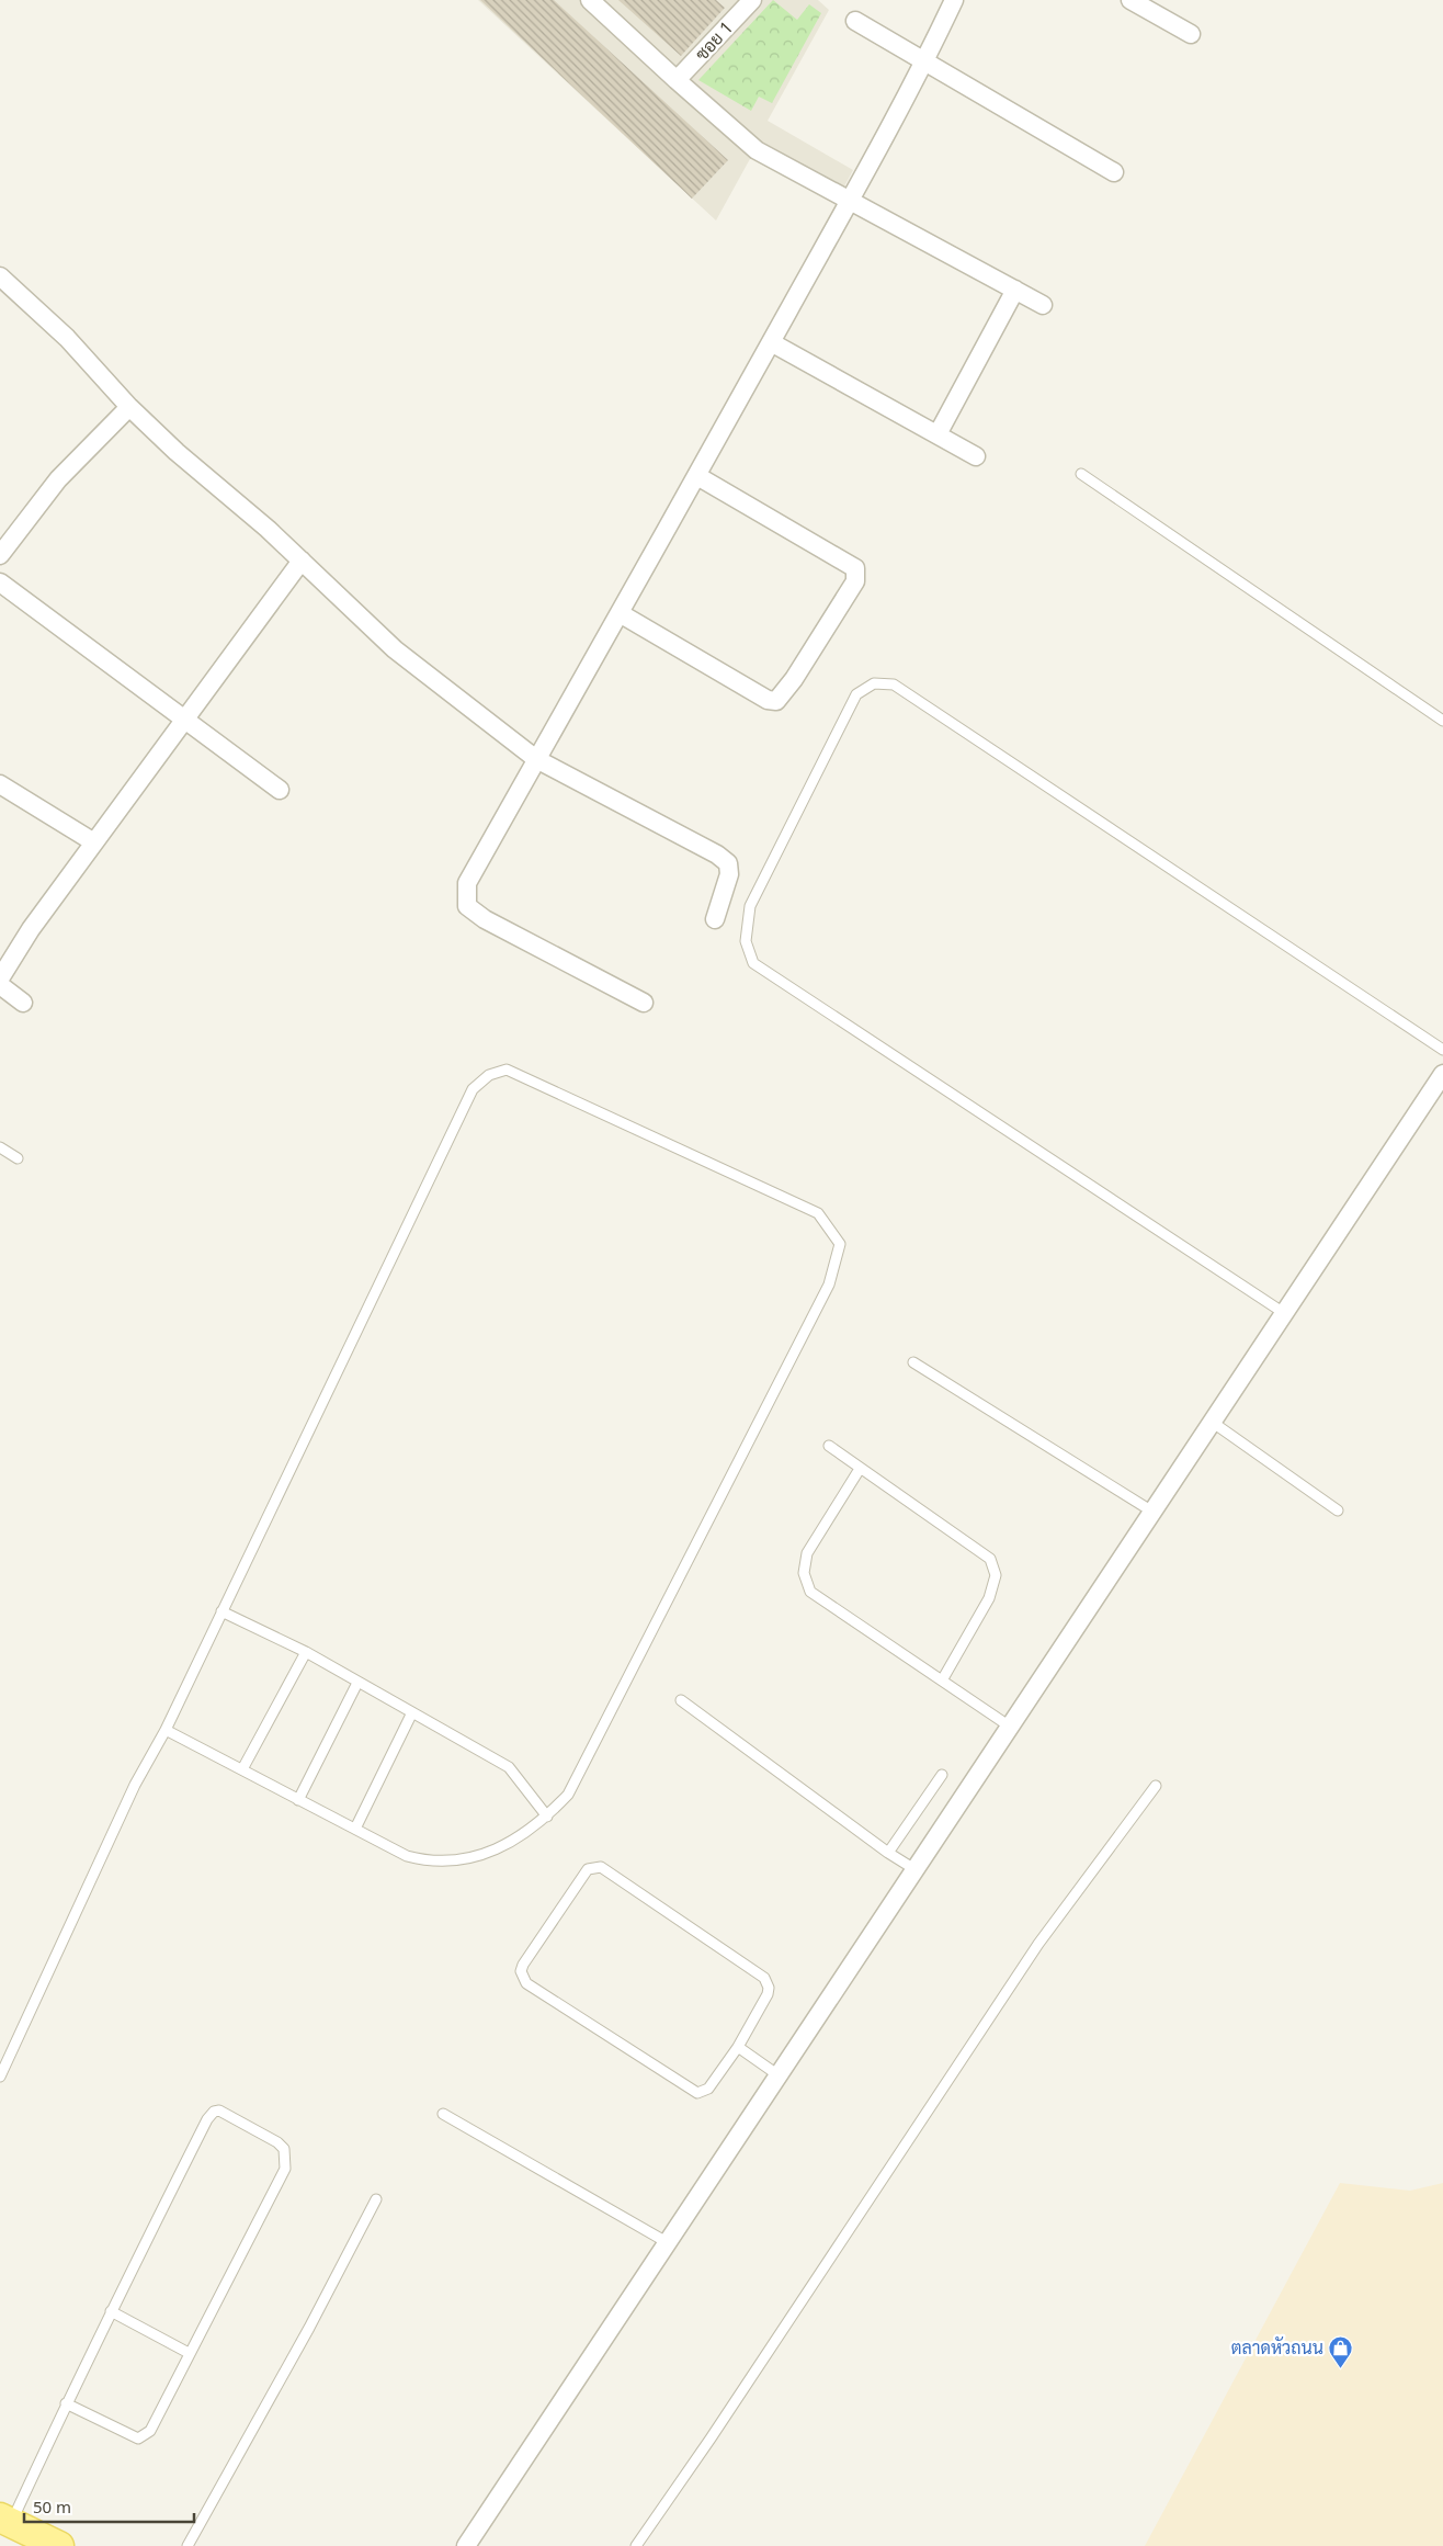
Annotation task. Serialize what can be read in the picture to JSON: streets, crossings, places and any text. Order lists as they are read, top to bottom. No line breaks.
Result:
{"streets":{"street":["ซอย 1"]},"places":{"shop":["ตลาดหัวถนน"]},"scale_bar":"50 m"}
